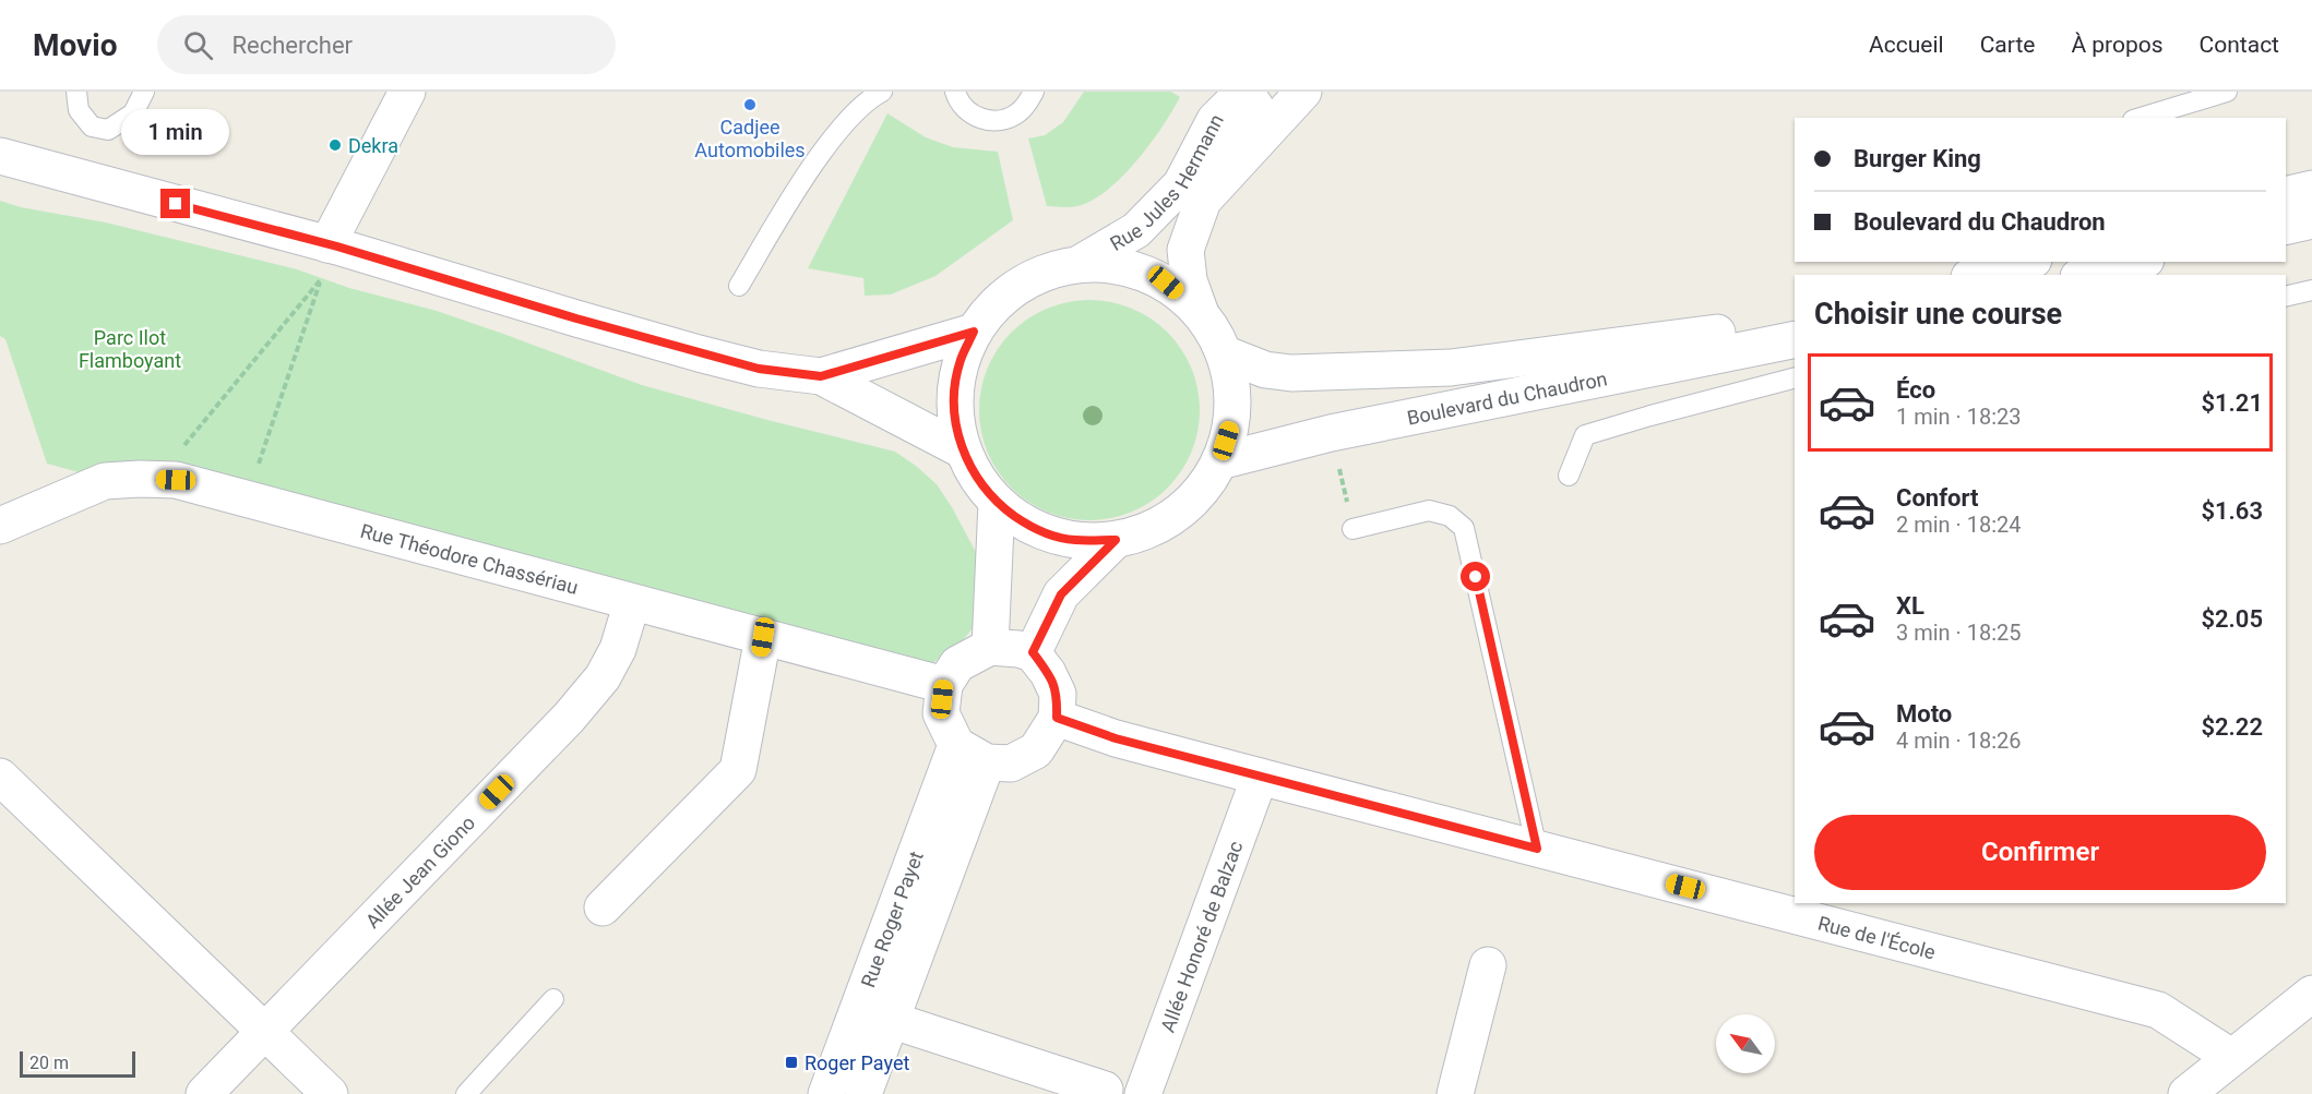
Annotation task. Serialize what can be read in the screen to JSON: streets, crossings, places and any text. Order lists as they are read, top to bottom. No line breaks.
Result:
{"streets":{"street":["Rue Jules Hermann","Boulevard du Chaudron","Rue Théodore Chassériau","Allée Jean Giono","Rue Roger Payet","Allée Honoré de Balzac","Rue de l'École"]},"crossings":[["Rue Théodore Chassériau","Allée Jean Giono"],["Rue Théodore Chassériau","Rue Roger Payet"],["Rue Théodore Chassériau","Rue de l'École"],["Rue Roger Payet","Rue de l'École"],["Allée Honoré de Balzac","Rue de l'École"]],"parks":["Parc Ilot Flamboyant"],"places":{"other":["Cadjee Automobiles","Dekra"],"transit":["Roger Payet"]},"scale_bar":"20 m","north":"top left","page":{"header":"Movio","search":"Rechercher","nav":["Accueil","Carte","À propos","Contact"],"bubble":"1 min","banner":["Burger King","Boulevard du Chaudron"],"heading":"Choisir une course","list":[{"name":"Éco","note":"1 min · 18:23","value":"$1.21"},{"name":"Confort","note":"2 min · 18:24","value":"$1.63"},{"name":"XL","note":"3 min · 18:25","value":"$2.05"},{"name":"Moto","note":"4 min · 18:26","value":"$2.22"}],"buttons":"Confirmer","scale":"20 m"}}
